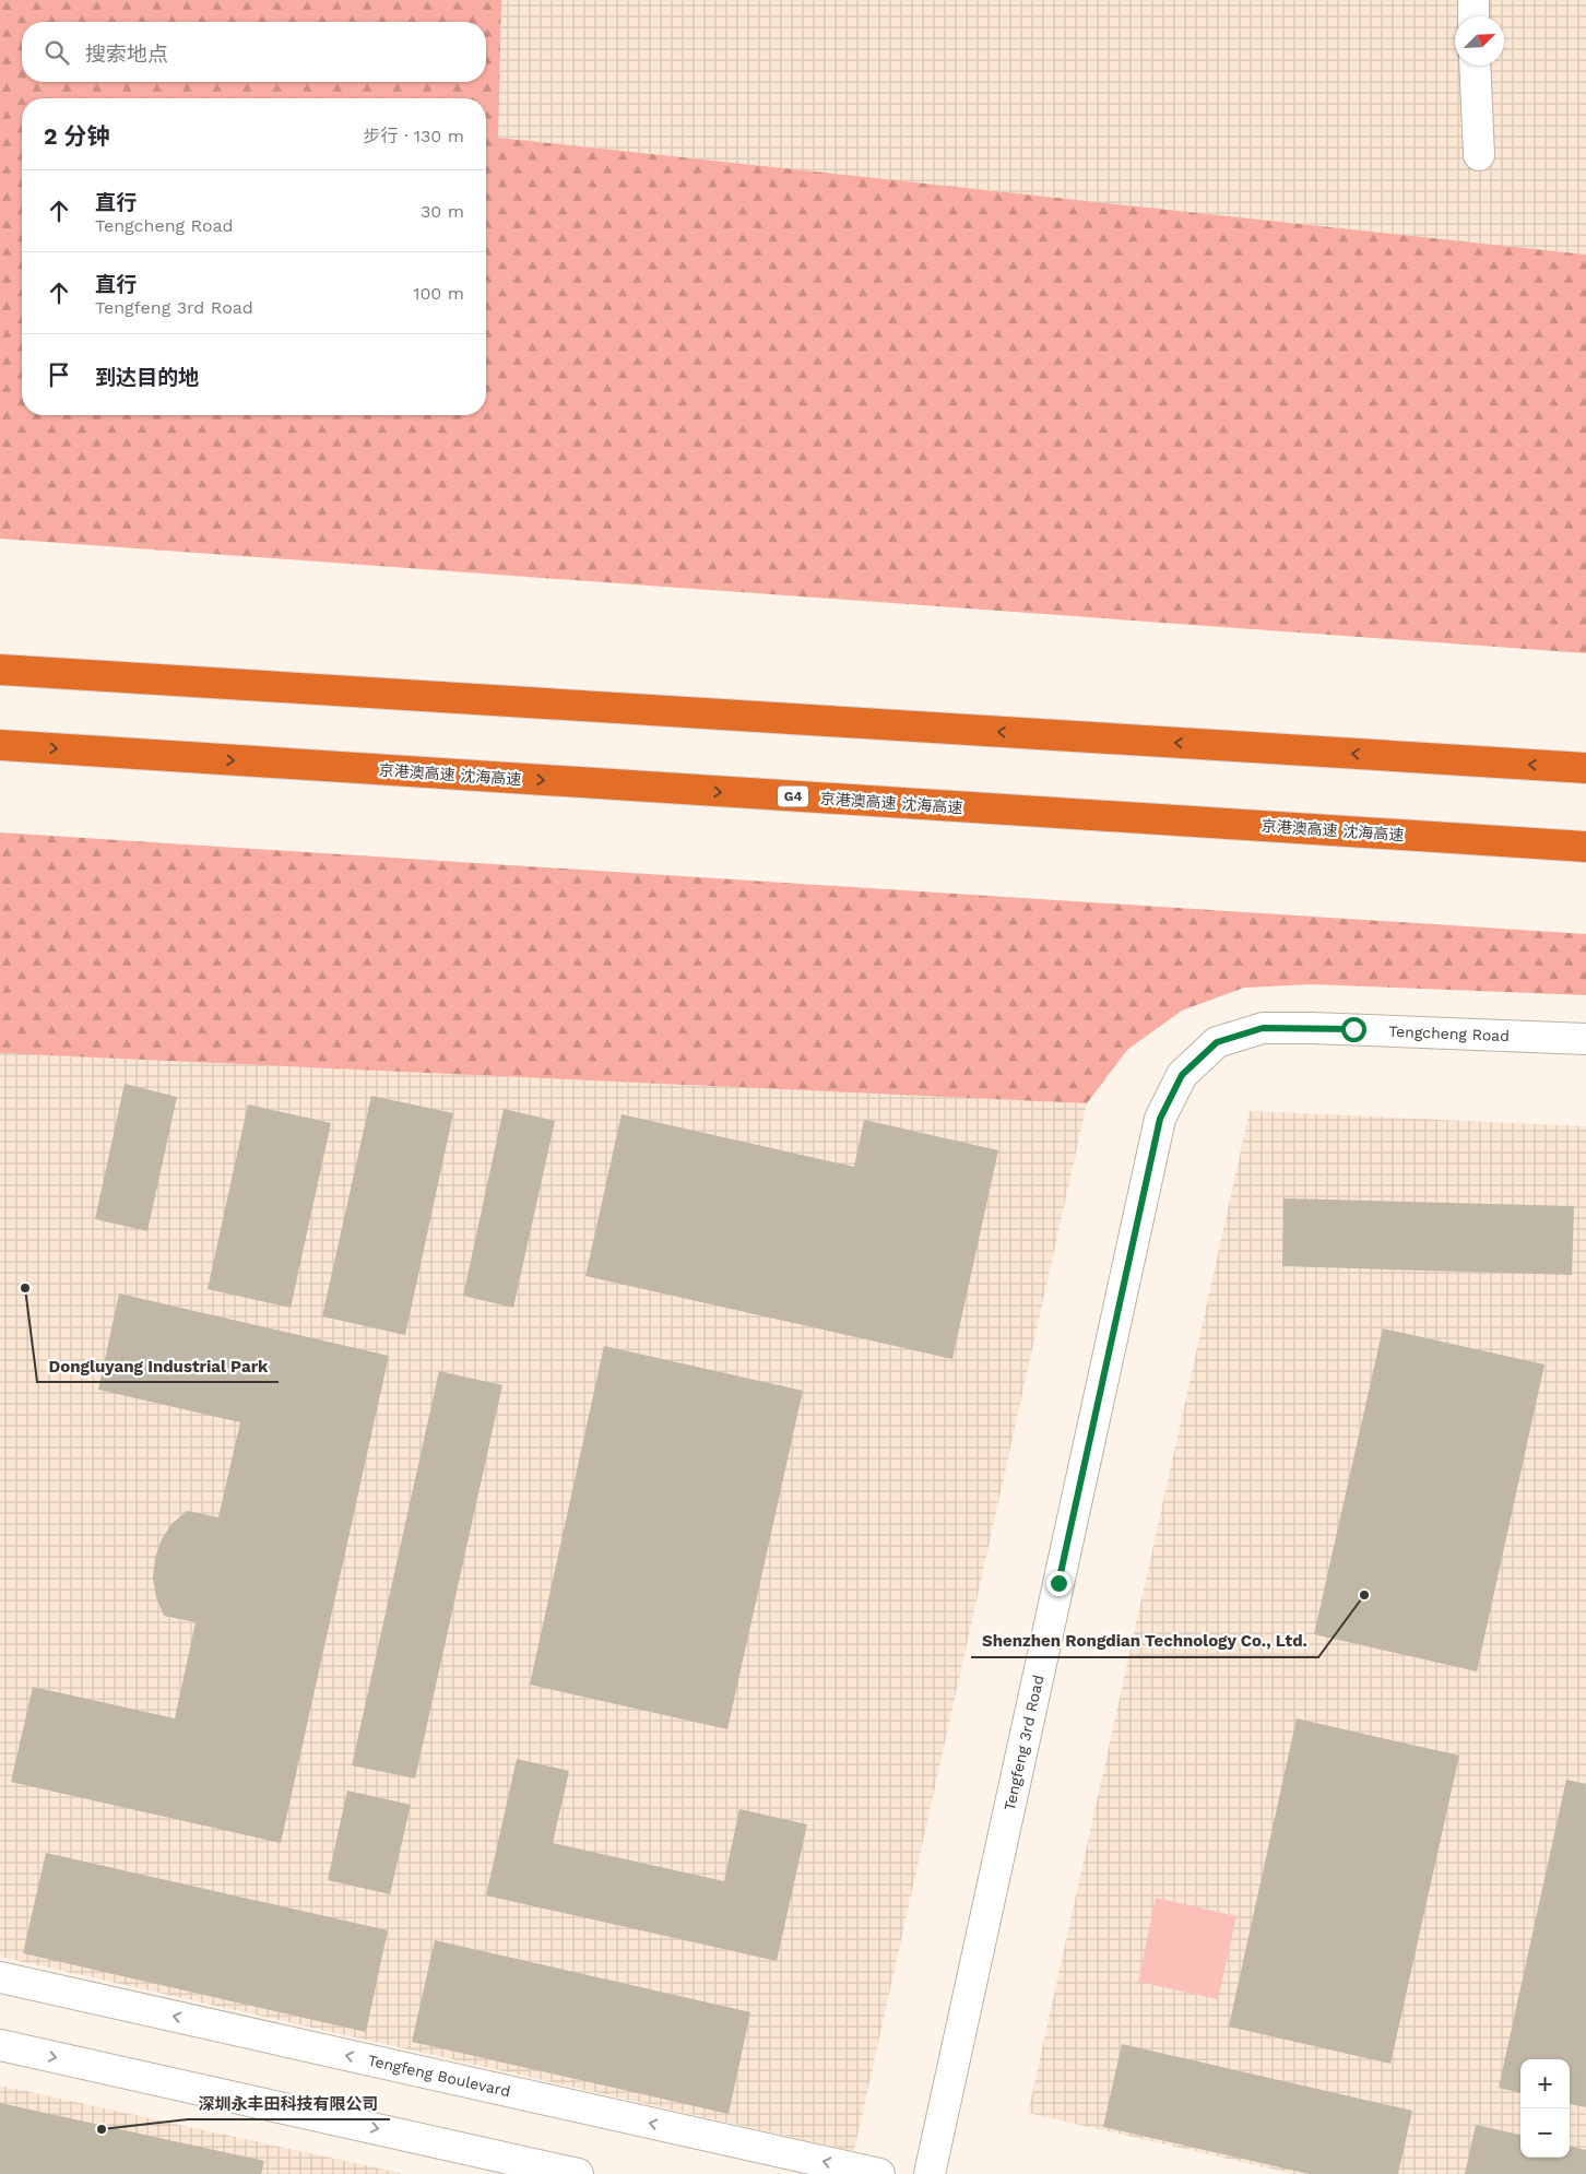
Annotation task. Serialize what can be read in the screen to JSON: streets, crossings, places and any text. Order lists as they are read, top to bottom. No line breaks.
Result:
{"streets":{"highway":["京港澳高速 沈海高速","G4"],"street":["Tengcheng Road","Tengfeng 3rd Road","Tengfeng Boulevard"]},"crossings":[["Tengcheng Road","Tengfeng 3rd Road"]],"places":["Dongluyang Industrial Park","Shenzhen Rongdian Technology Co., Ltd.","深圳永丰田科技有限公司"],"north":"top right","page":{"search":"搜索地点","heading":["2 分钟","步行 · 130 m"],"list":[["直行","Tengcheng Road","30 m"],["直行","Tengfeng 3rd Road","100 m"],"到达目的地"],"map_buttons":["+","−"]}}
